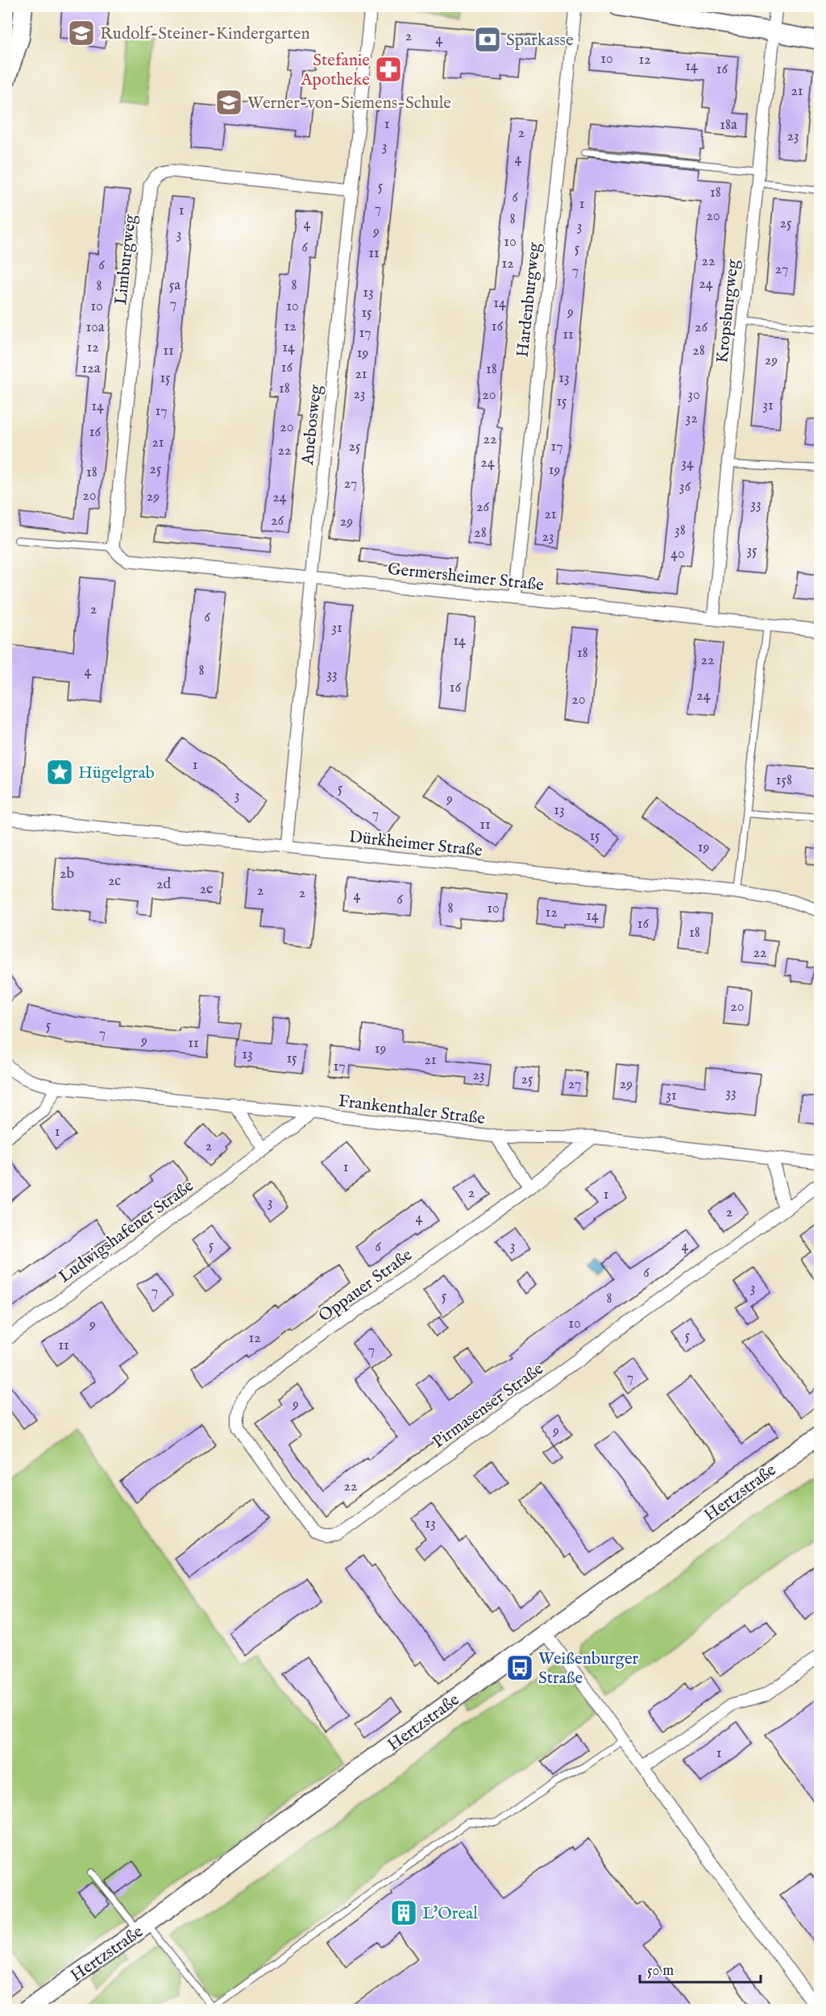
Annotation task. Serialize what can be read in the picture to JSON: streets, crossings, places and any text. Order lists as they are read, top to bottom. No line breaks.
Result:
{"streets":{"main road":["Hertzstraße"],"street":["Limburgweg","Hardenburgweg","Kropsburgweg","Anebosweg","Germersheimer Straße","Dürkheimer Straße","Frankenthaler Straße","Ludwigshafener Straße","Oppauer Straße","Pirmasenser Straße"]},"crossings":[["Limburgweg","Anebosweg"],["Limburgweg","Germersheimer Straße"],["Hardenburgweg","Germersheimer Straße"],["Kropsburgweg","Germersheimer Straße"],["Anebosweg","Germersheimer Straße"],["Anebosweg","Dürkheimer Straße"],["Frankenthaler Straße","Ludwigshafener Straße"],["Frankenthaler Straße","Oppauer Straße"],["Oppauer Straße","Pirmasenser Straße"]],"places":{"school or university":["Rudolf-Steiner-Kindergarten","Werner-von-Siemens-Schule"],"bank":["Sparkasse"],"pharmacy":["Stefanie Apotheke"],"place":["Hügelgrab"],"bus stop":["Weißenburger Straße"],"building":["L'Oreal"]},"house_numbers":["2","4","10","12","14","16","21","1","18a","2","23","3","4","5","18","6","1","7","1","20","8","25","4","3","9","3","10","6","5","11","22","12","6","27","7","24","5a","8","8","13","14","7","10","10","9","15","12","16","10a","26","17","11","12","14","11","28","19","29","16","12a","18","21","15","13","18","23","20","30","15","31","14","17","32","20","16","22","21","25","17","22","24","34","25","19","18","27","36","20","29","24","33","26","21","26","29","38","28","23","35","40","2","6","31","14","18","22","8","4","33","16","24","20","1","158","5","3","9","13","7","11","15","19","2b","2c","2d","2e","2","2","4","6","8","10","12","14","16","18","22","20","5","7","9","11","19","13","15","21","17","23","25","27","29","33","31","1","2","1","2","1","3","2","4","5","3","4","6","6","3","7","5","8","10","9","5","12","11","7","7","9","9","22","13","1"],"scale_bar":"50 m"}
